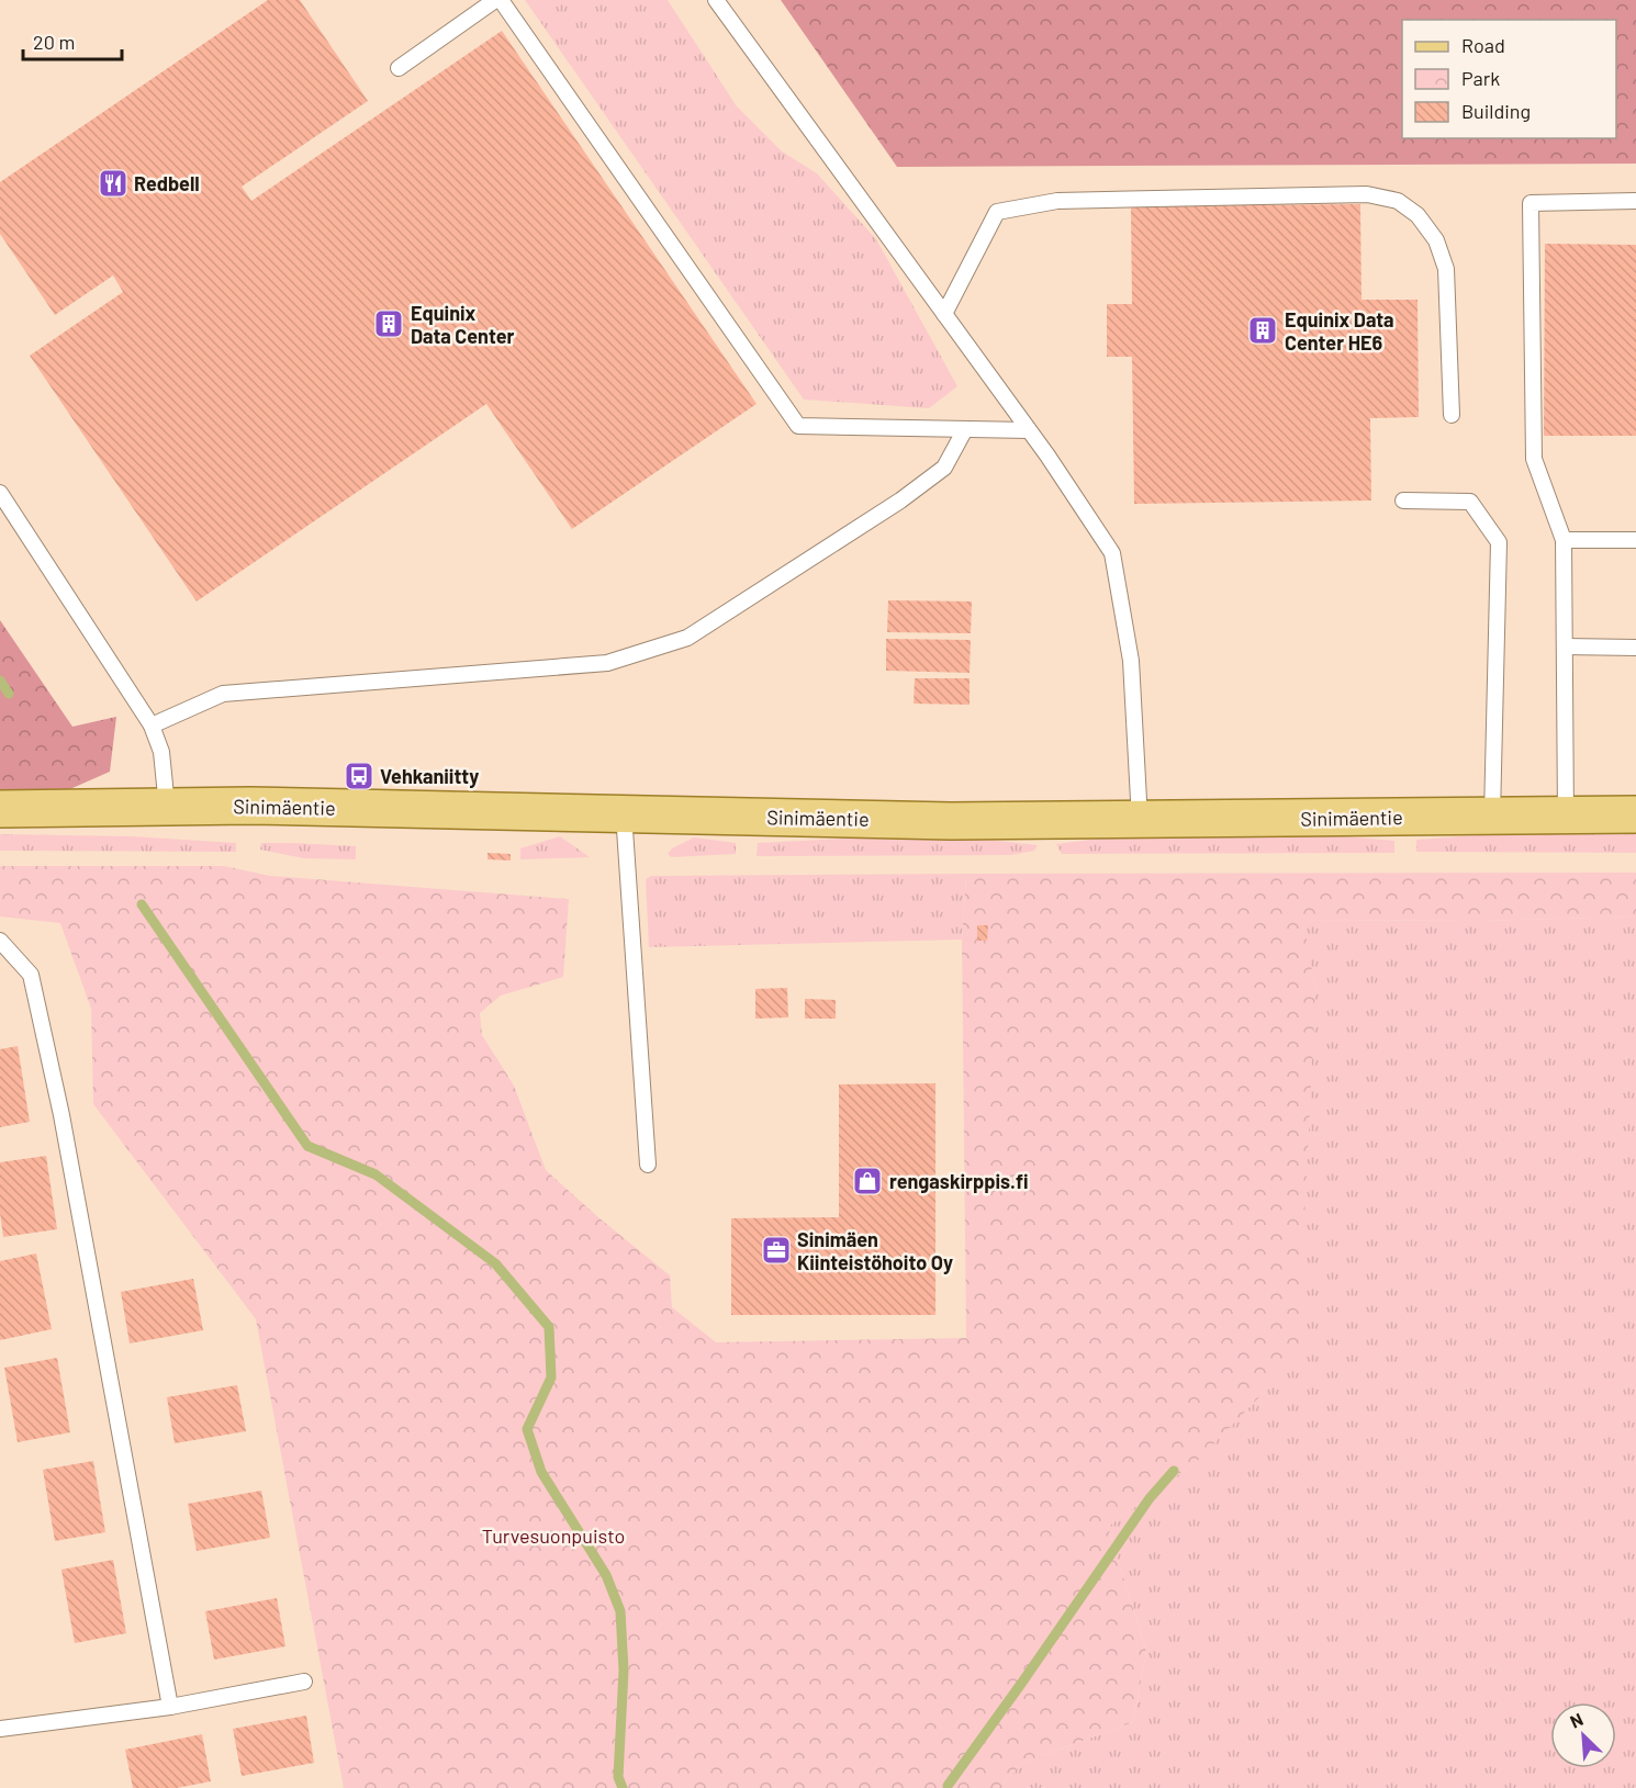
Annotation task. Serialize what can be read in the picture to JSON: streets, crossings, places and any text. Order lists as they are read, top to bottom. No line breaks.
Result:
{"streets":{"main road":["Sinimäentie"]},"parks":["Turvesuonpuisto"],"places":{"restaurant":["Redbell"],"building":["Equinix Data Center","Equinix Data Center HE6"],"bus stop":["Vehkaniitty"],"shop":["rengaskirppis.fi"],"office":["Sinimäen Kiinteistöhoito Oy"]},"legend":["Road","Park","Building"],"scale_bar":"20 m","north":"top left"}
